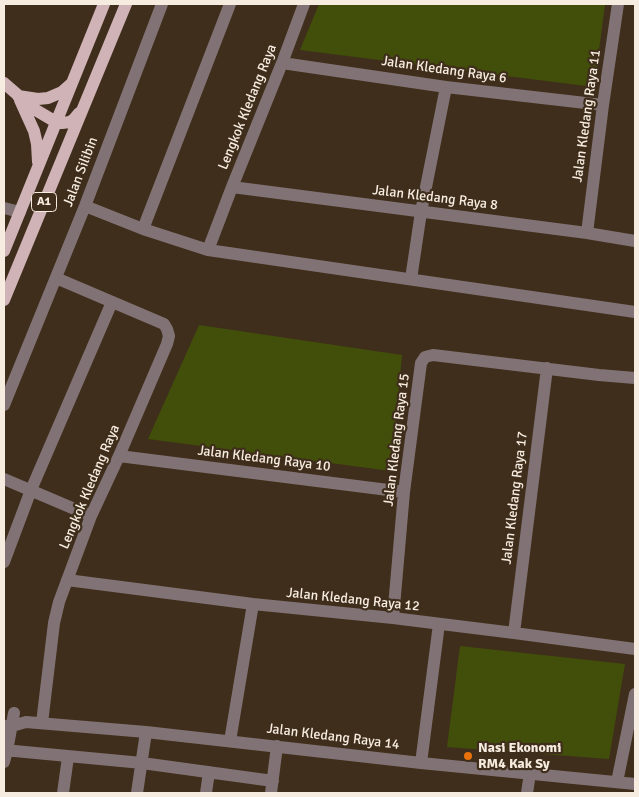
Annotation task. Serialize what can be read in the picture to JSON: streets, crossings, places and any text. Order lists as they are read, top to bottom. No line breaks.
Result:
{"streets":{"main road":["Jalan Silibin","A1"],"street":["Jalan Kledang Raya 6","Lengkok Kledang Raya","Jalan Kledang Raya 11","Jalan Kledang Raya 8","Jalan Kledang Raya 15","Jalan Kledang Raya 10","Jalan Kledang Raya 17","Jalan Kledang Raya 12","Jalan Kledang Raya 14"]},"crossings":[["Jalan Kledang Raya 6","Lengkok Kledang Raya"],["Jalan Kledang Raya 6","Jalan Kledang Raya 11"],["Lengkok Kledang Raya","Jalan Silibin"],["Lengkok Kledang Raya","Jalan Kledang Raya 8"],["Lengkok Kledang Raya","Jalan Kledang Raya 10"],["Lengkok Kledang Raya","Jalan Kledang Raya 12"],["Lengkok Kledang Raya","Jalan Kledang Raya 14"],["Jalan Kledang Raya 11","Jalan Kledang Raya 8"],["Jalan Kledang Raya 15","Jalan Kledang Raya 10"],["Jalan Kledang Raya 15","Jalan Kledang Raya 17"],["Jalan Kledang Raya 15","Jalan Kledang Raya 12"],["Jalan Kledang Raya 17","Jalan Kledang Raya 12"]],"places":["Nasi Ekonomi RM4 Kak Sy"]}
